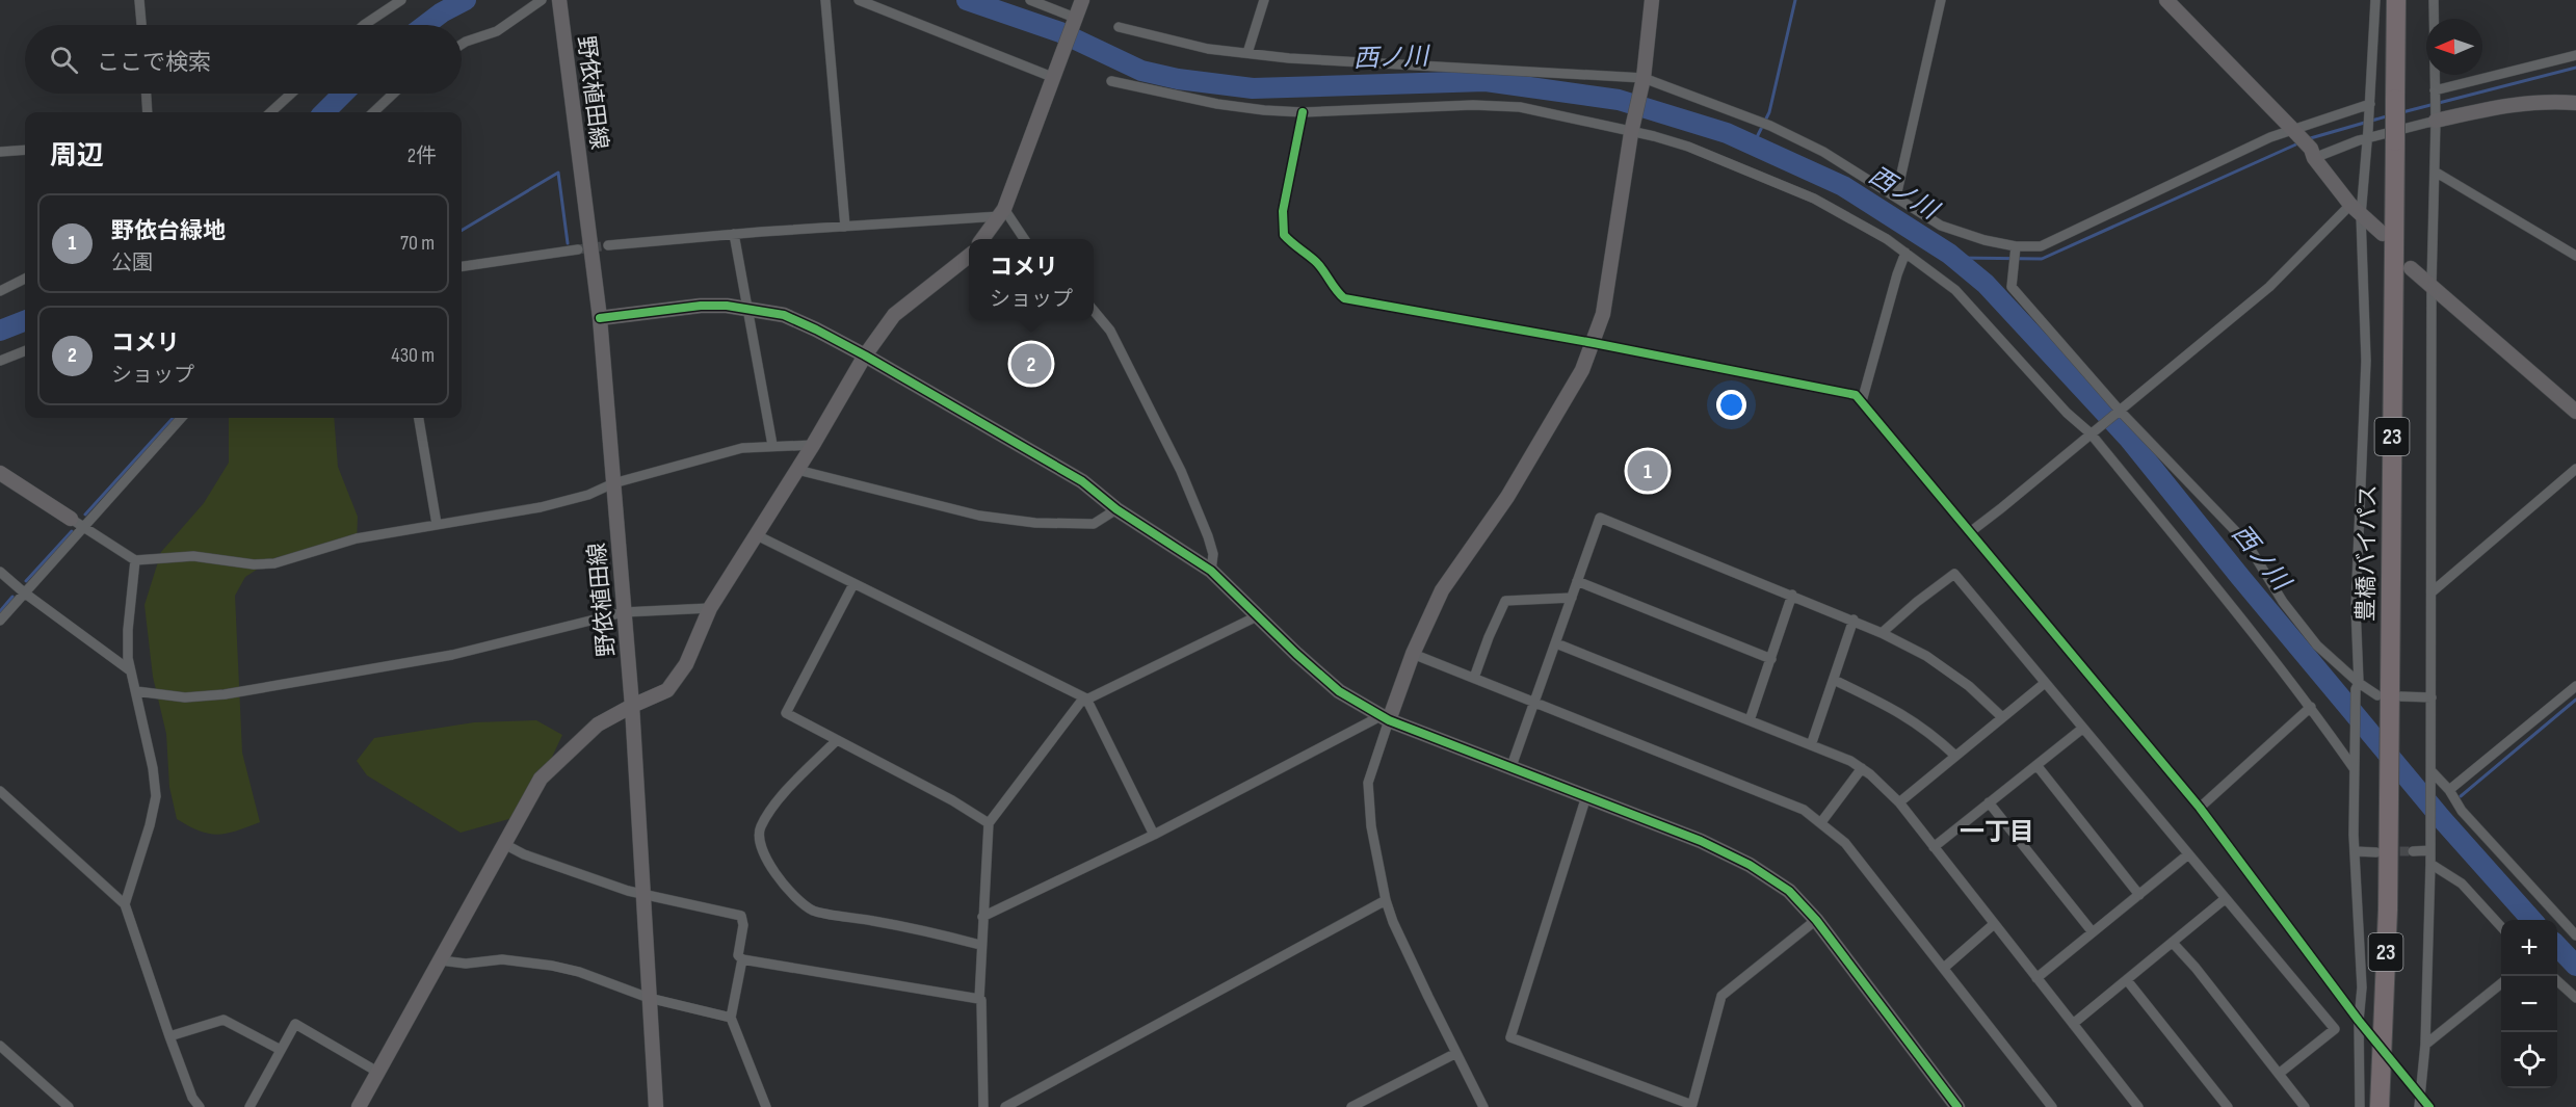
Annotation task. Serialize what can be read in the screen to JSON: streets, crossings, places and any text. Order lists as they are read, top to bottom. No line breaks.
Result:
{"streets":{"highway":["23","豊橋バイパス"],"street":["野依植田線"]},"districts":["一丁目"],"water":["西ノ川"],"north":"left","page":{"search":"ここで検索","heading":["周辺","2件"],"list":[{"mark":"1","name":"野依台緑地","note":"公園","value":"70 m"},{"mark":"2","name":"コメリ","note":"ショップ","value":"430 m"}],"popup":["コメリ","ショップ"],"pins":["2","1"],"map_buttons":["+","−"]}}
